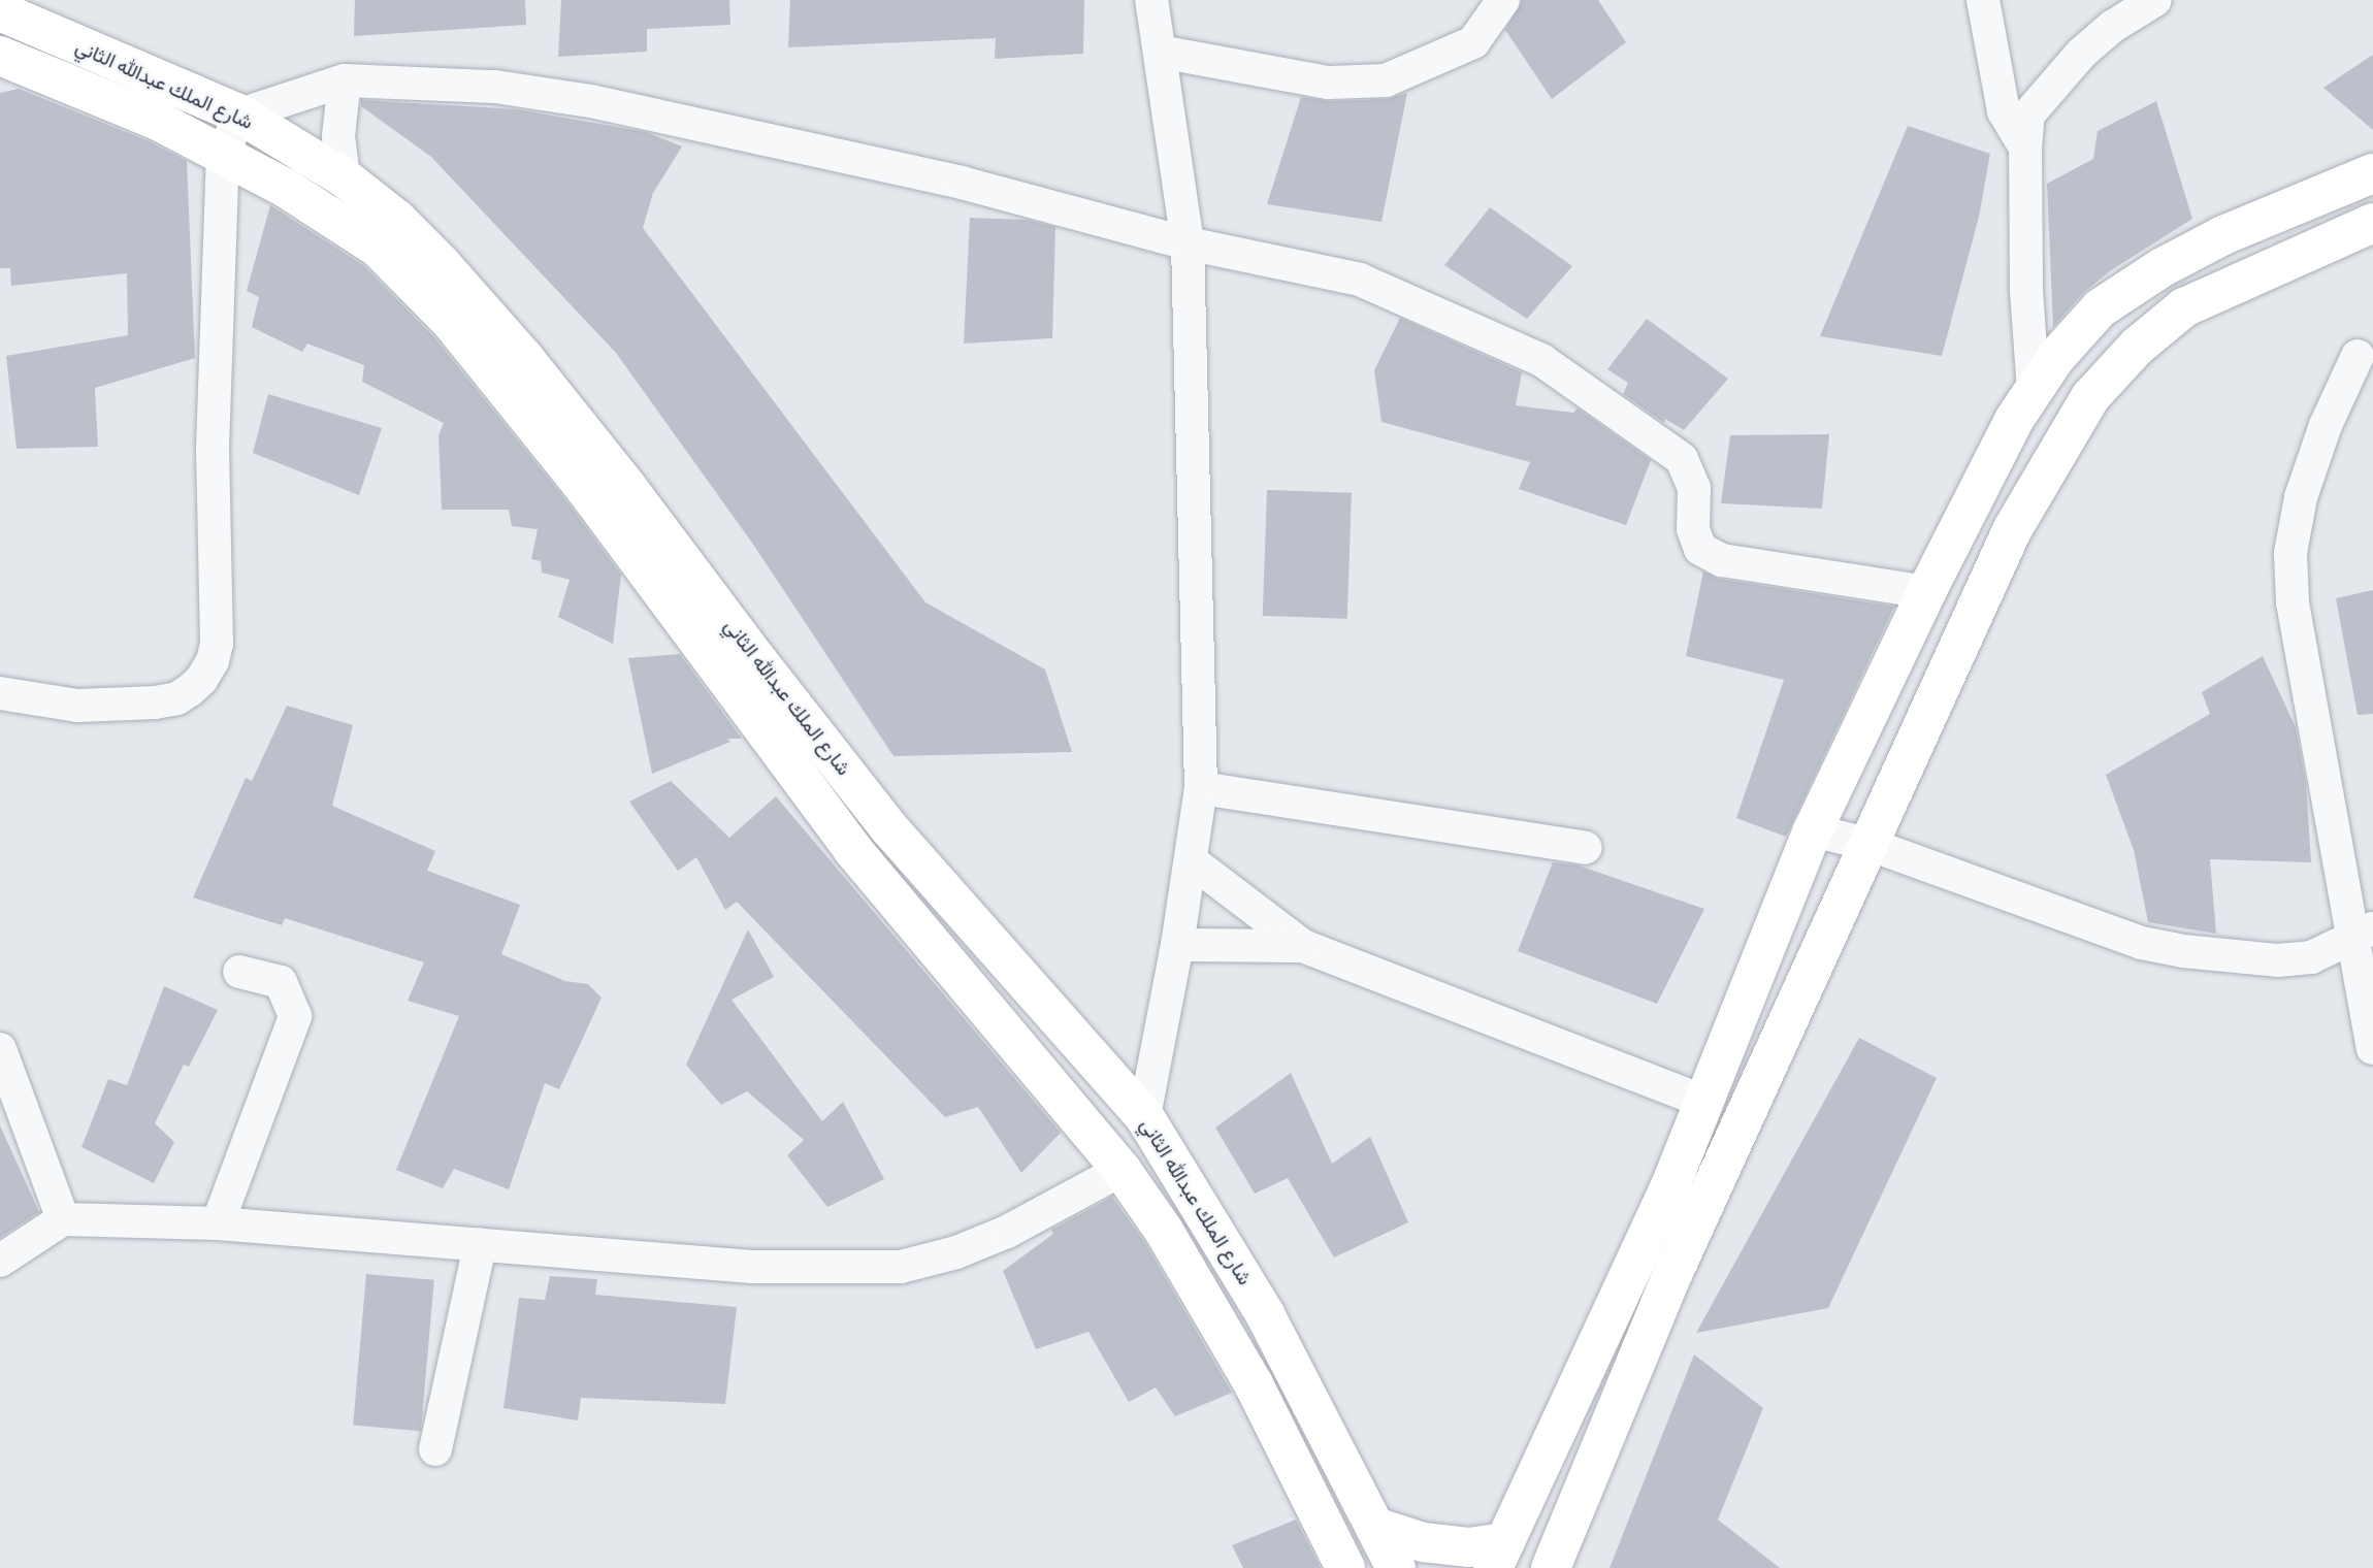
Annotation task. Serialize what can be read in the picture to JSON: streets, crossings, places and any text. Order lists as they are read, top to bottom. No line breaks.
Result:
{"streets":{"main road":["شارع الملك عبدالله الثاني"]}}
